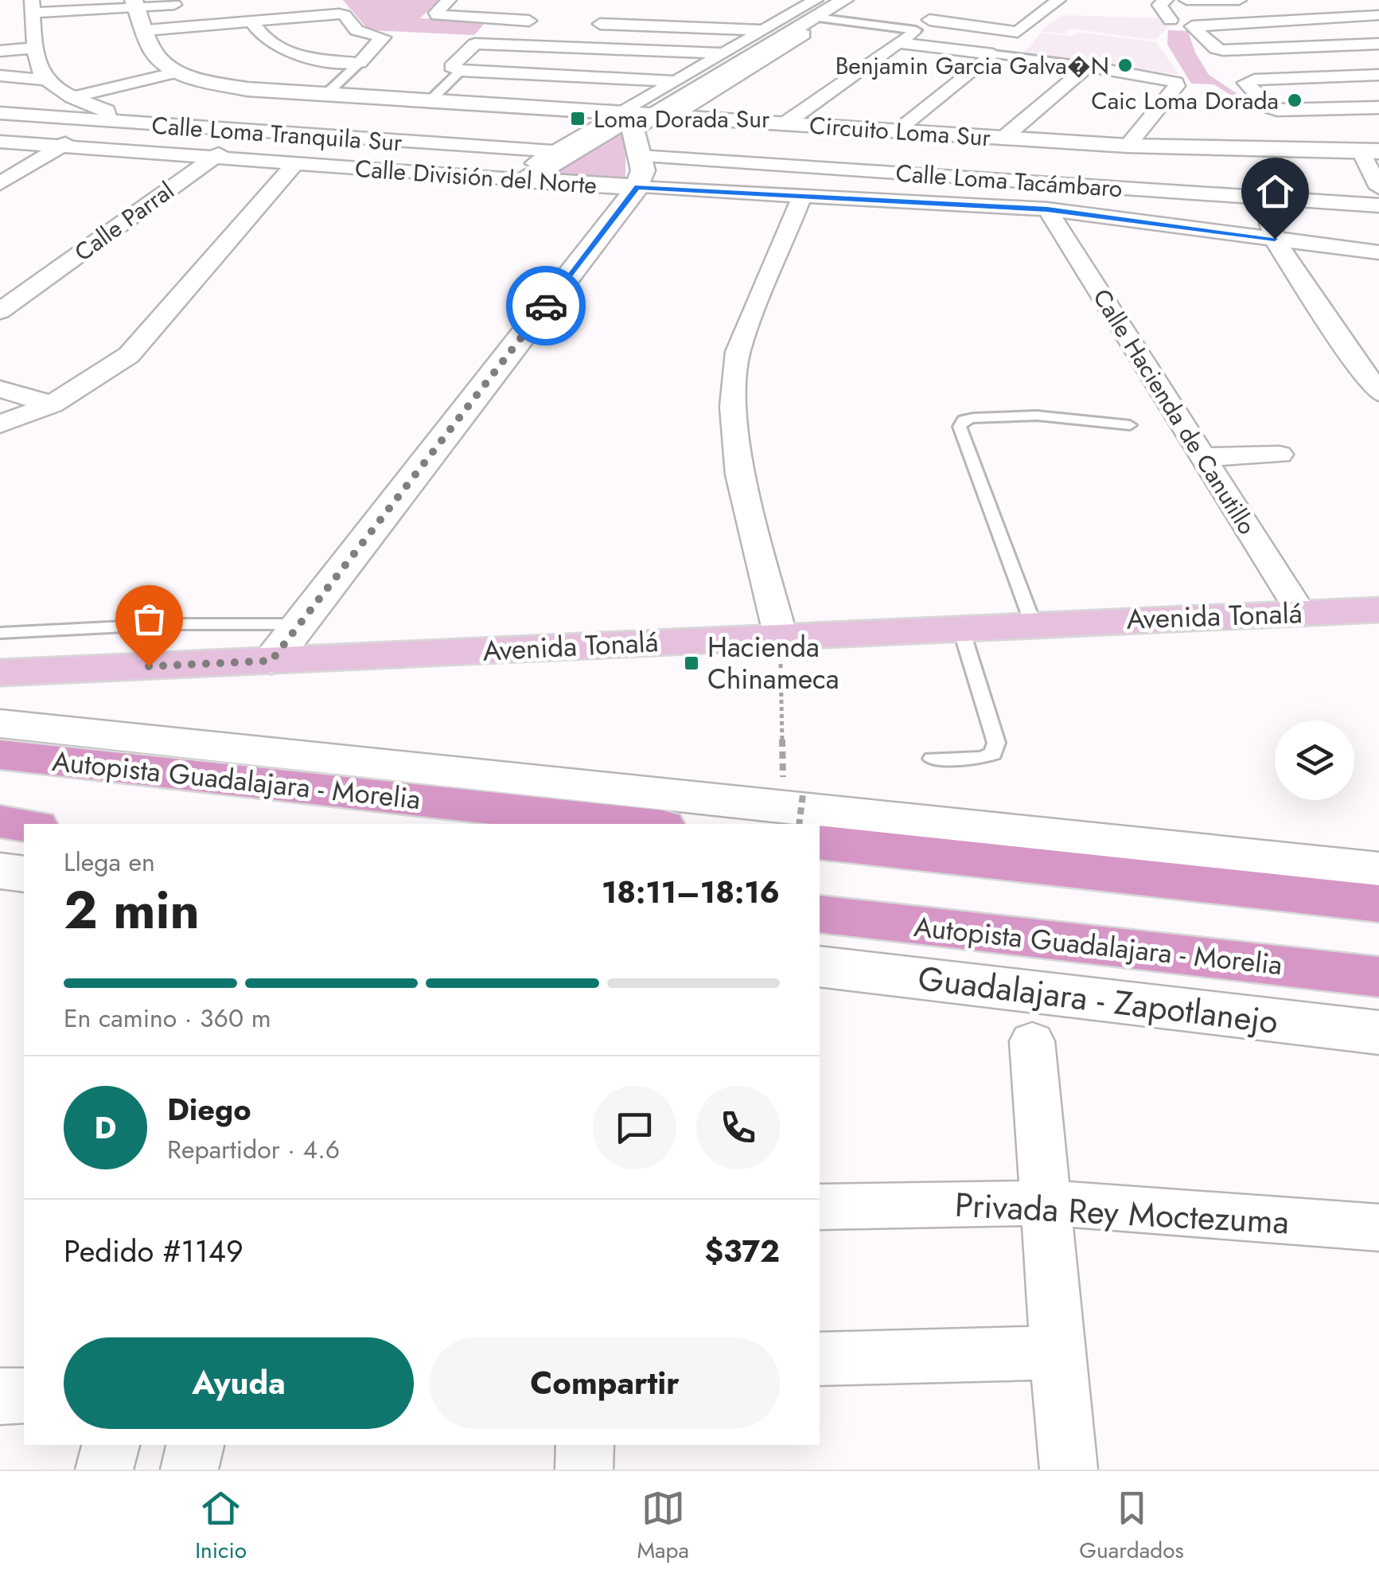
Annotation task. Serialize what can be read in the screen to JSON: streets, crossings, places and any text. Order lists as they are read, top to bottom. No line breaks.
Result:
{"streets":{"highway":["Autopista Guadalajara - Morelia"],"main road":["Avenida Tonalá"],"street":["Circuito Loma Sur","Calle Loma Tranquila Sur","Calle División del Norte","Calle Loma Tacámbaro","Calle Parral","Calle Hacienda de Canutillo","Guadalajara - Zapotlanejo","Privada Rey Moctezuma"]},"crossings":[["Calle Loma Tranquila Sur","Calle Parral"],["Calle División del Norte","Calle Loma Tacámbaro"],["Calle División del Norte","Calle Parral"],["Calle División del Norte","Calle Hacienda de Canutillo"],["Calle Hacienda de Canutillo","Avenida Tonalá"]],"places":{"other":["Benjamin Garcia Galva�N","Caic Loma Dorada"],"transit":["Loma Dorada Sur","Hacienda Chinameca"]},"page":{"heading":["2 min","Llega en","18:11–18:16"],"panel":["Diego","Repartidor · 4.6","Pedido #1149","$372"],"bar":"En camino · 360 m","round":"D","buttons":["Ayuda","Compartir"],"tabs":["Inicio","Mapa","Guardados"]}}
